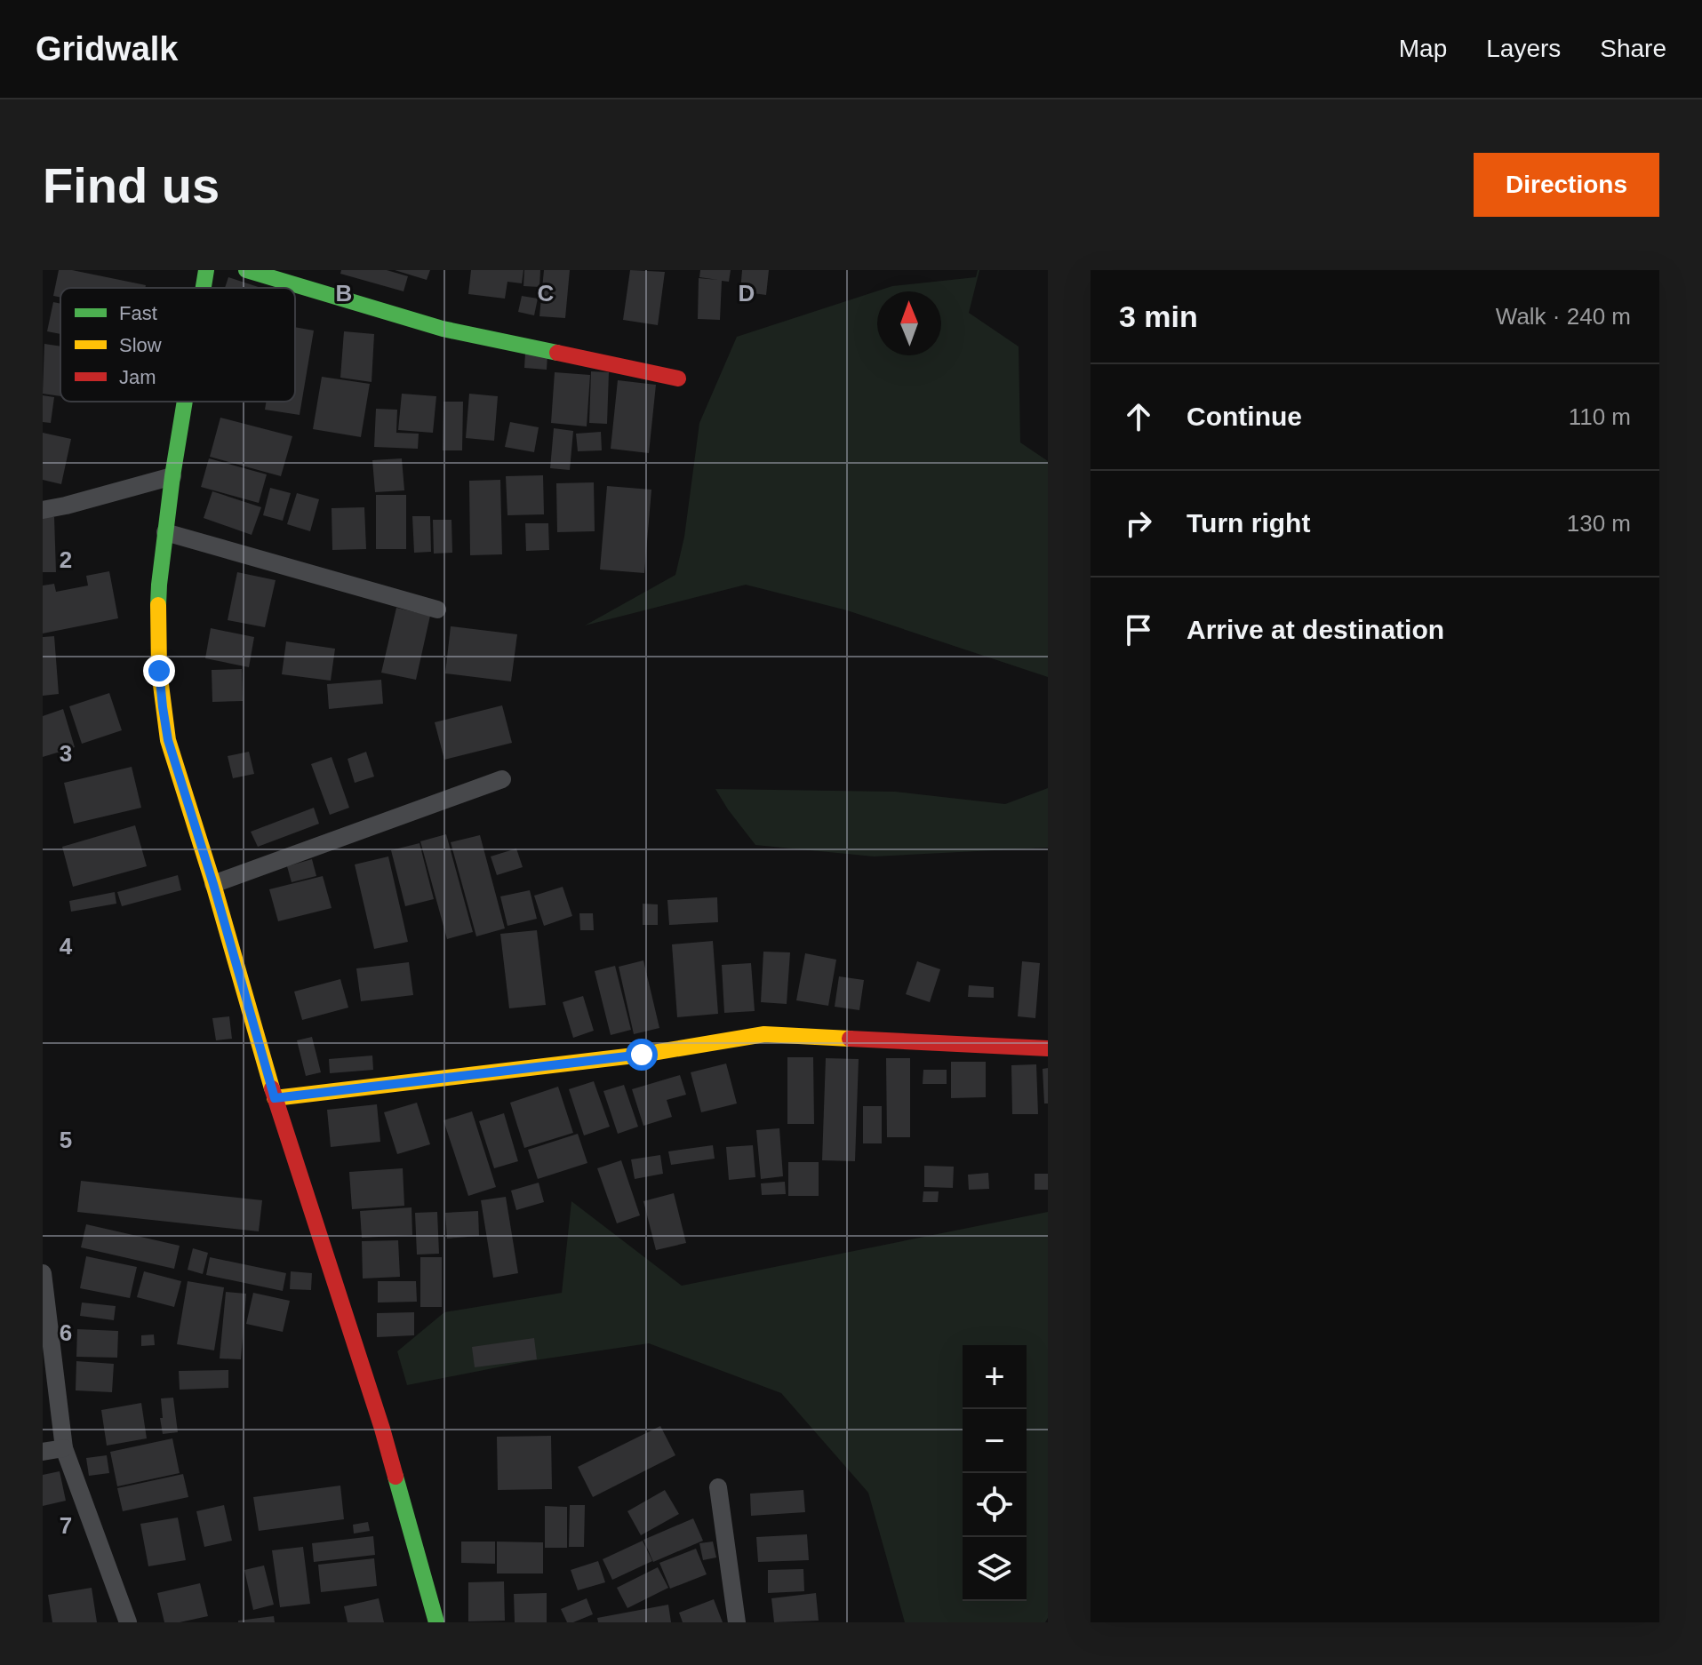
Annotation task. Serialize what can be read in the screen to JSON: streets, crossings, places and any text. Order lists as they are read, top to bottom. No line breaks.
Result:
{"legend":["Fast","Slow","Jam"],"north":"top","page":{"header":"Gridwalk","nav":["Map","Layers","Share"],"buttons":"Directions","title":"Find us","heading":["3 min","Walk · 240 m"],"list":[["Continue","110 m"],["Turn right","130 m"],"Arrive at destination"],"map_buttons":["+","−"]},"grid":{"columns":["B","C","D"],"rows":["2","3","4","5","6","7"]}}
